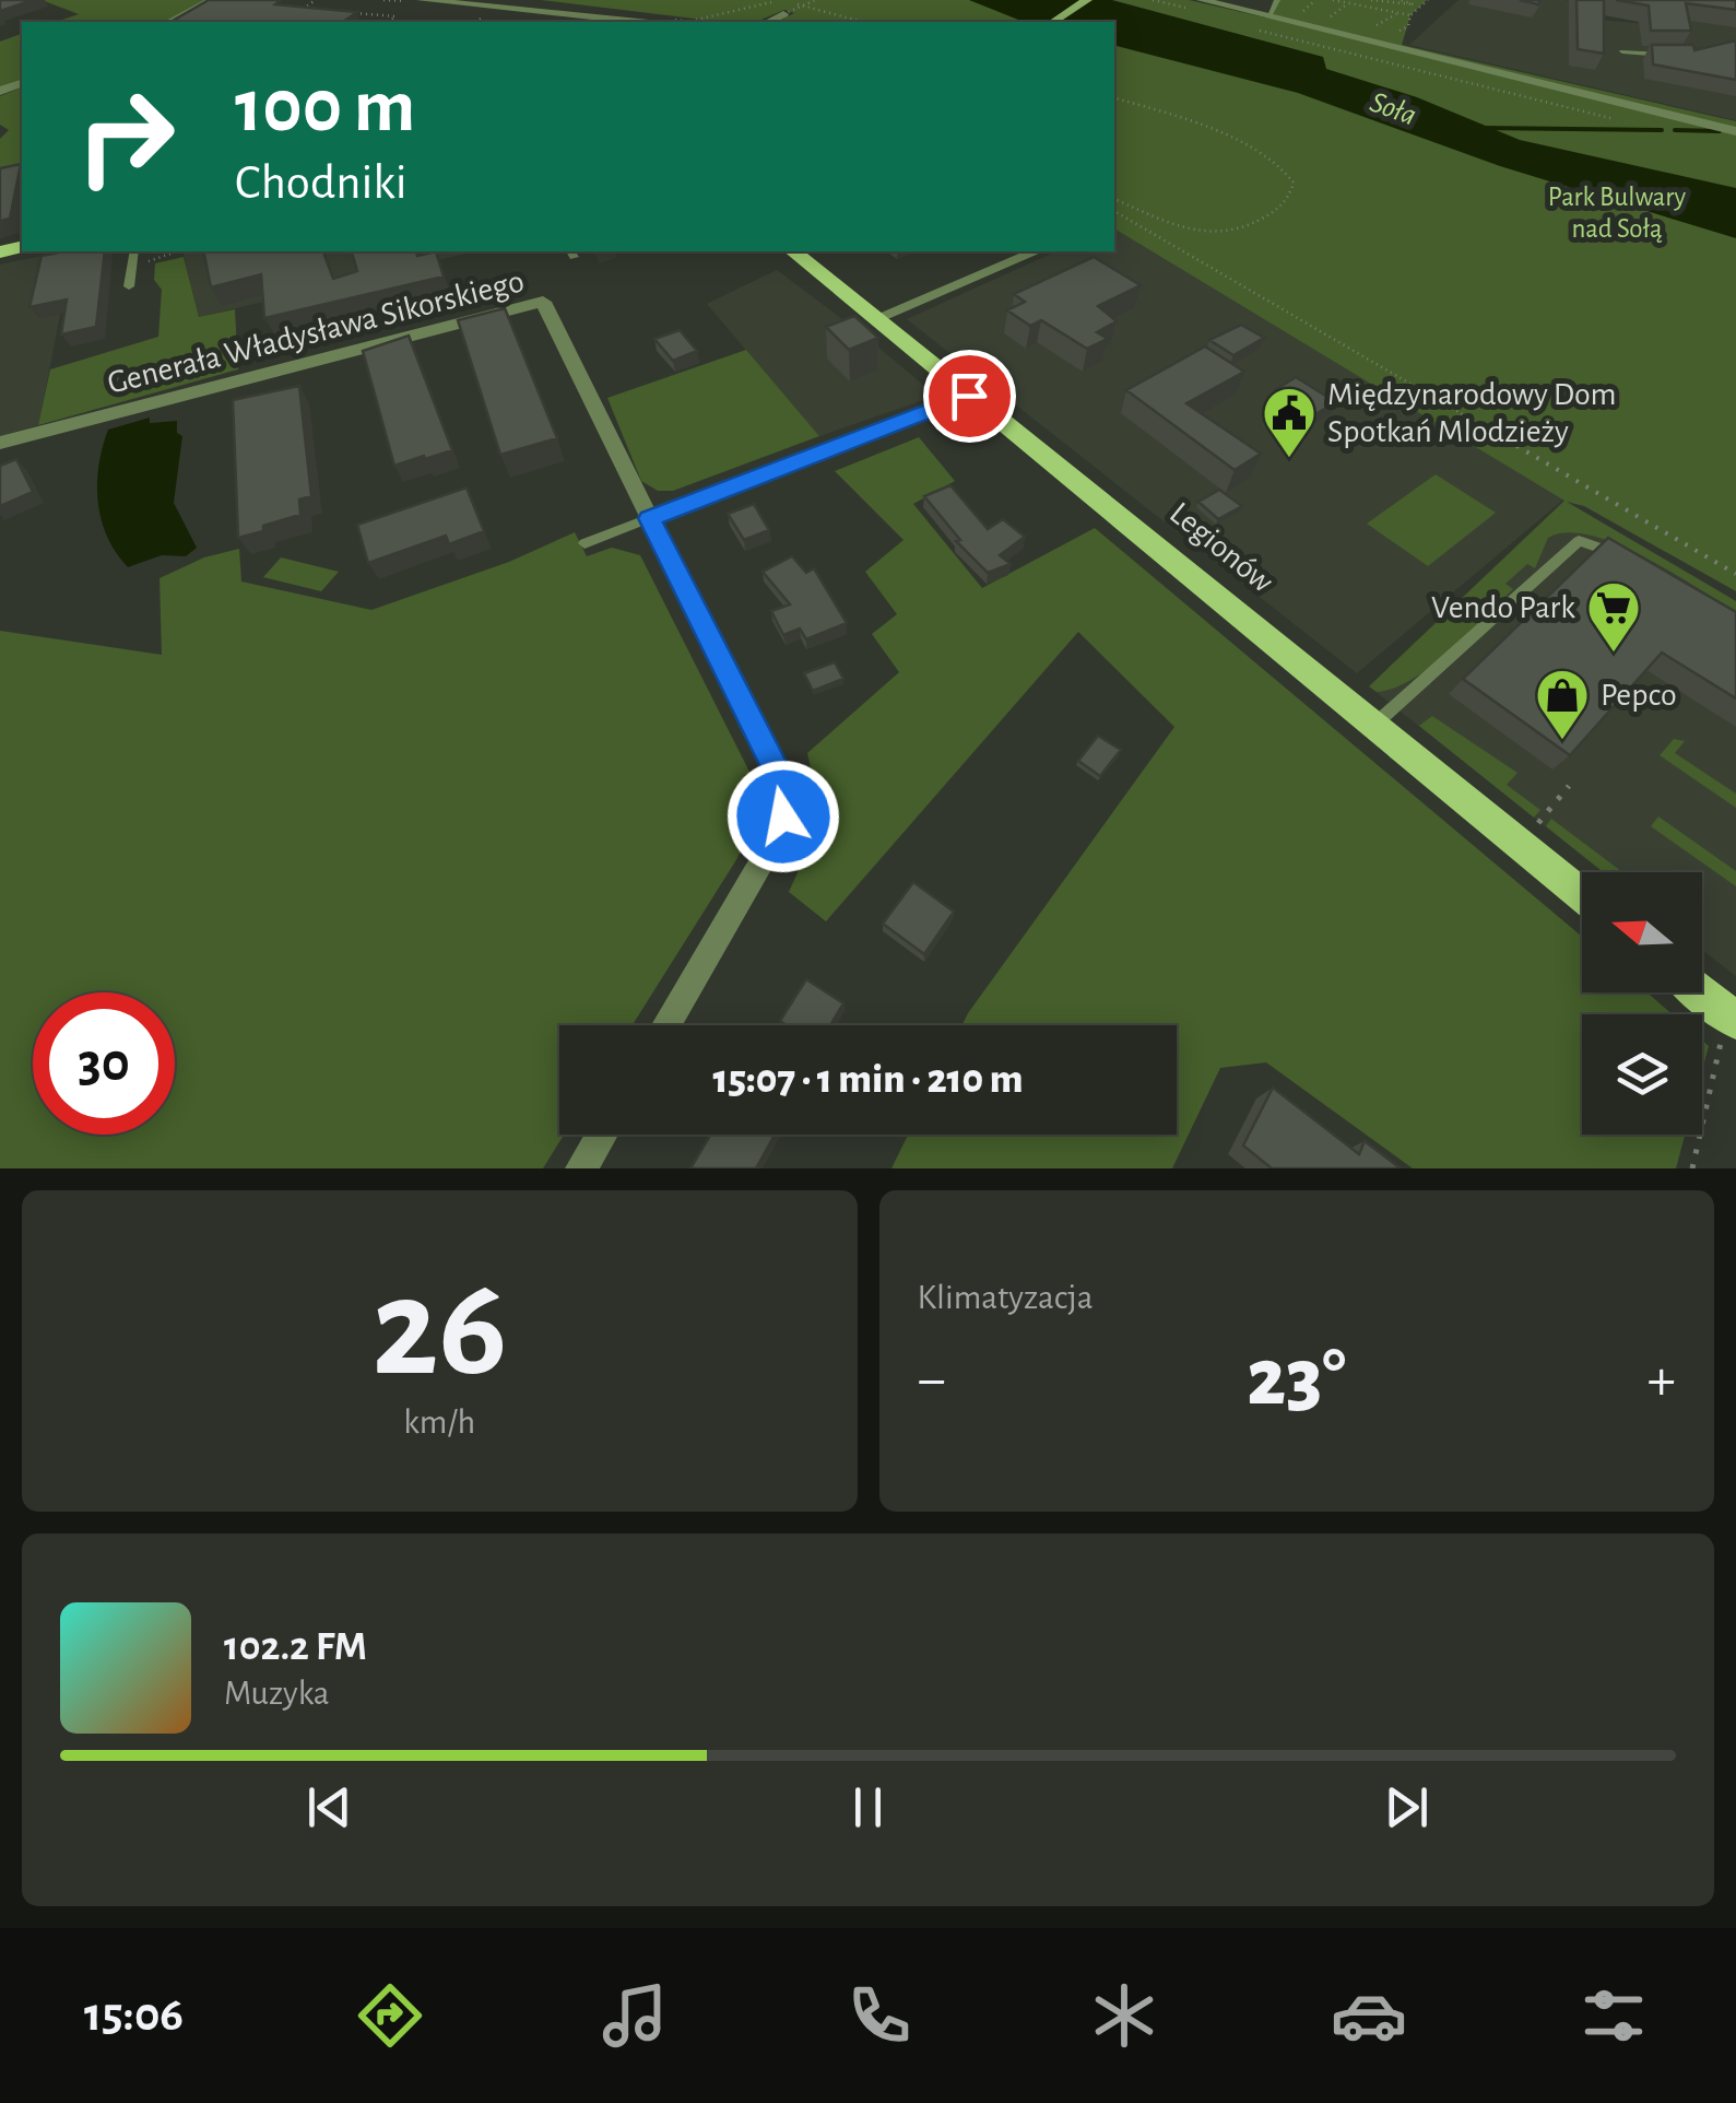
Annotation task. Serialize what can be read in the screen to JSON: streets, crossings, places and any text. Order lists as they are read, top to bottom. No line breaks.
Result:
{"streets":{"main road":["Legionów"],"street":["Generała Władysława Sikorskiego"]},"water":["Soła"],"parks":["Park Bulwary nad Sołą"],"places":{"public building":["Międzynarodowy Dom Spotkań Mlodzieży"],"supermarket":["Vendo Park"],"shop":["Pepco"]},"north":"left","page":{"turn":["100 m","Chodniki"],"limit":"30","trip":"15:07 · 1 min · 210 m","tile":[["26","km/h"],"Klimatyzacja"],"heat":["−","23°","+"],"song":["102.2 FM","Muzyka"],"tabs":"15:06"}}
